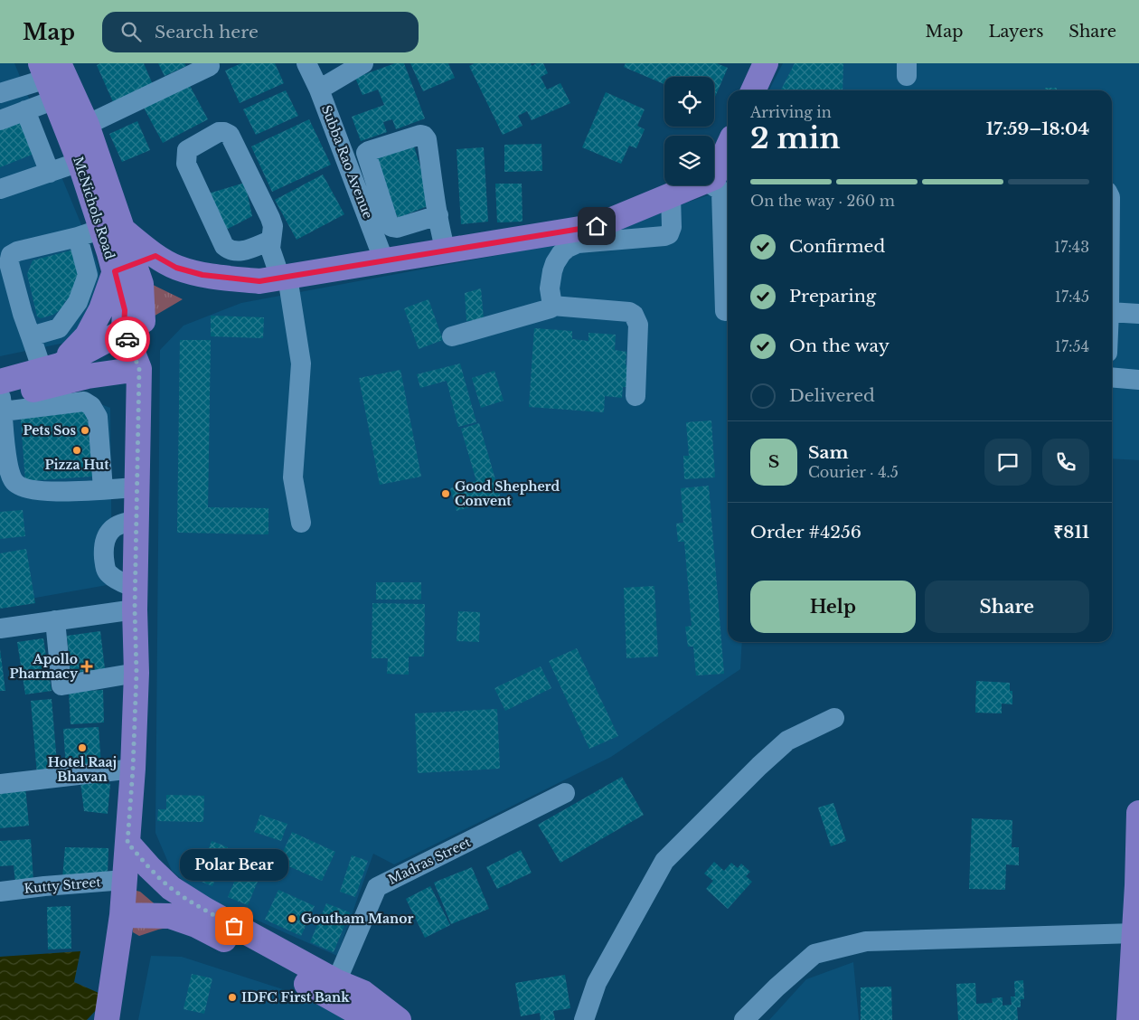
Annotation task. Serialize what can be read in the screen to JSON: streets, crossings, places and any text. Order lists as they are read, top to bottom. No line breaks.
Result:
{"streets":{"main road":["McNichols Road"],"street":["Subba Rao Avenue","Madras Street","Kutty Street"]},"crossings":[["McNichols Road","Kutty Street"]],"places":{"other":["Pets Sos","Pizza Hut","Good Shepherd Convent","Hotel Raaj Bhavan","Goutham Manor","Polar Bear","IDFC First Bank"],"health":["Apollo Pharmacy"]},"page":{"header":"Map","search":"Search here","nav":["Map","Layers","Share"],"heading":["2 min","Arriving in","17:59–18:04"],"panel":["Sam","Courier · 4.5","Order #4256","₹811"],"bar":"On the way · 260 m","list":[["Confirmed","17:43"],["Preparing","17:45"],["On the way","17:54"],"Delivered"],"round":"S","buttons":["Help","Share"],"bubble":"Polar Bear"}}
